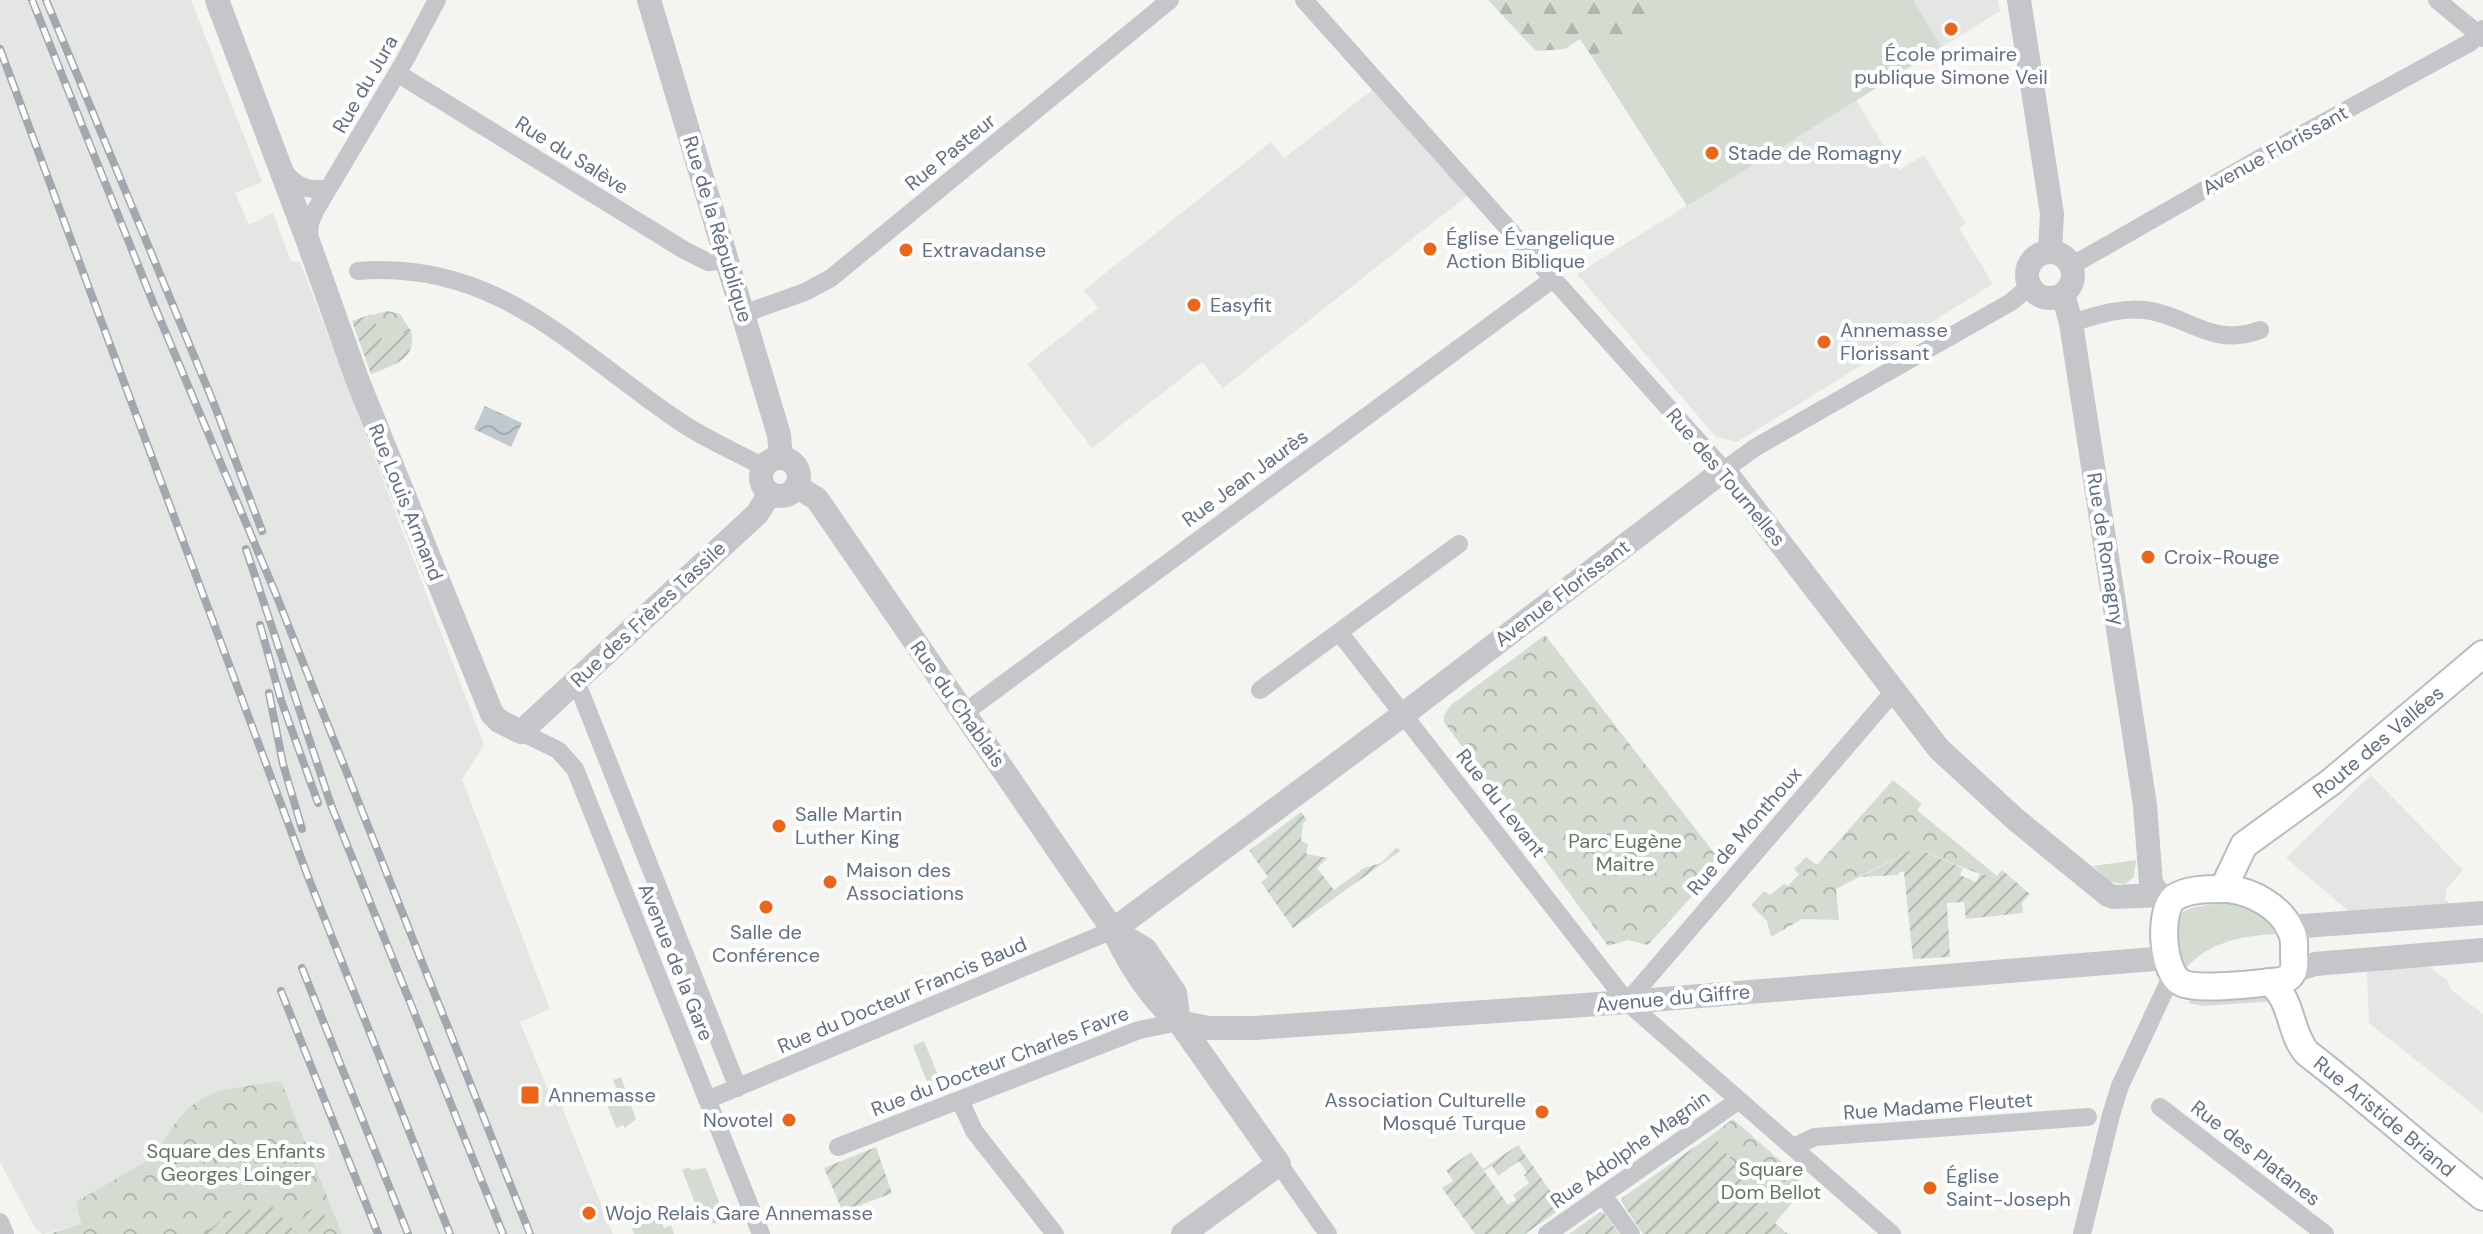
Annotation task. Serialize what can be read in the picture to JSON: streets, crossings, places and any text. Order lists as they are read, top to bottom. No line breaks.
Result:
{"streets":{"main road":["Route des Vallées","Rue Aristide Briand"],"street":["Rue du Jura","Avenue Florissant","Rue Pasteur","Rue du Salève","Rue de la République","Rue des Tournelles","Rue Jean Jaurès","Rue Louis Armand","Rue de Romagny","Rue des Frères Tassile","Rue du Chablais","Rue du Levant","Rue de Monthoux","Avenue de la Gare","Rue du Docteur Francis Baud","Avenue du Giffre","Rue du Docteur Charles Favre","Rue Madame Fleutet","Rue Adolphe Magnin","Rue des Platanes"]},"crossings":[["Rue du Jura","Rue du Salève"],["Rue du Jura","Rue Louis Armand"],["Avenue Florissant","Rue des Tournelles"],["Avenue Florissant","Rue de Romagny"],["Avenue Florissant","Rue du Chablais"],["Avenue Florissant","Rue du Levant"],["Avenue Florissant","Rue du Docteur Francis Baud"],["Rue Pasteur","Rue de la République"],["Rue du Salève","Rue de la République"],["Rue de la République","Rue des Frères Tassile"],["Rue de la République","Rue du Chablais"],["Rue des Tournelles","Rue Jean Jaurès"],["Rue des Tournelles","Rue de Romagny"],["Rue des Tournelles","Route des Vallées"],["Rue des Tournelles","Rue de Monthoux"],["Rue des Tournelles","Avenue du Giffre"],["Rue des Tournelles","Rue Aristide Briand"],["Rue Jean Jaurès","Rue du Chablais"],["Rue Louis Armand","Rue des Frères Tassile"],["Rue Louis Armand","Avenue de la Gare"],["Rue de Romagny","Route des Vallées"],["Rue de Romagny","Avenue du Giffre"],["Rue de Romagny","Rue Aristide Briand"],["Rue des Frères Tassile","Rue du Chablais"],["Rue des Frères Tassile","Avenue de la Gare"],["Rue du Chablais","Rue du Docteur Francis Baud"],["Rue du Chablais","Avenue du Giffre"],["Rue du Chablais","Rue du Docteur Charles Favre"],["Route des Vallées","Avenue du Giffre"],["Route des Vallées","Rue Aristide Briand"],["Rue du Levant","Rue de Monthoux"],["Rue du Levant","Avenue du Giffre"],["Rue du Levant","Rue Madame Fleutet"],["Rue du Levant","Rue Adolphe Magnin"],["Rue de Monthoux","Avenue du Giffre"],["Avenue de la Gare","Rue du Docteur Francis Baud"],["Avenue du Giffre","Rue du Docteur Charles Favre"],["Avenue du Giffre","Rue Aristide Briand"]],"parks":["Parc Eugène Maitre","Square des Enfants Georges Loinger","Square Dom Bellot"],"places":{"other":["École primaire publique Simone Veil","Stade de Romagny","Église Évangelique Action Biblique","Extravadanse","Easyfit","Annemasse Florissant","Croix-Rouge","Salle Martin Luther King","Maison des Associations","Salle de Conférence","Association Culturelle Mosqué Turque","Novotel","Église Saint-Joseph","Wojo Relais Gare Annemasse"],"transit":["Annemasse"]}}
